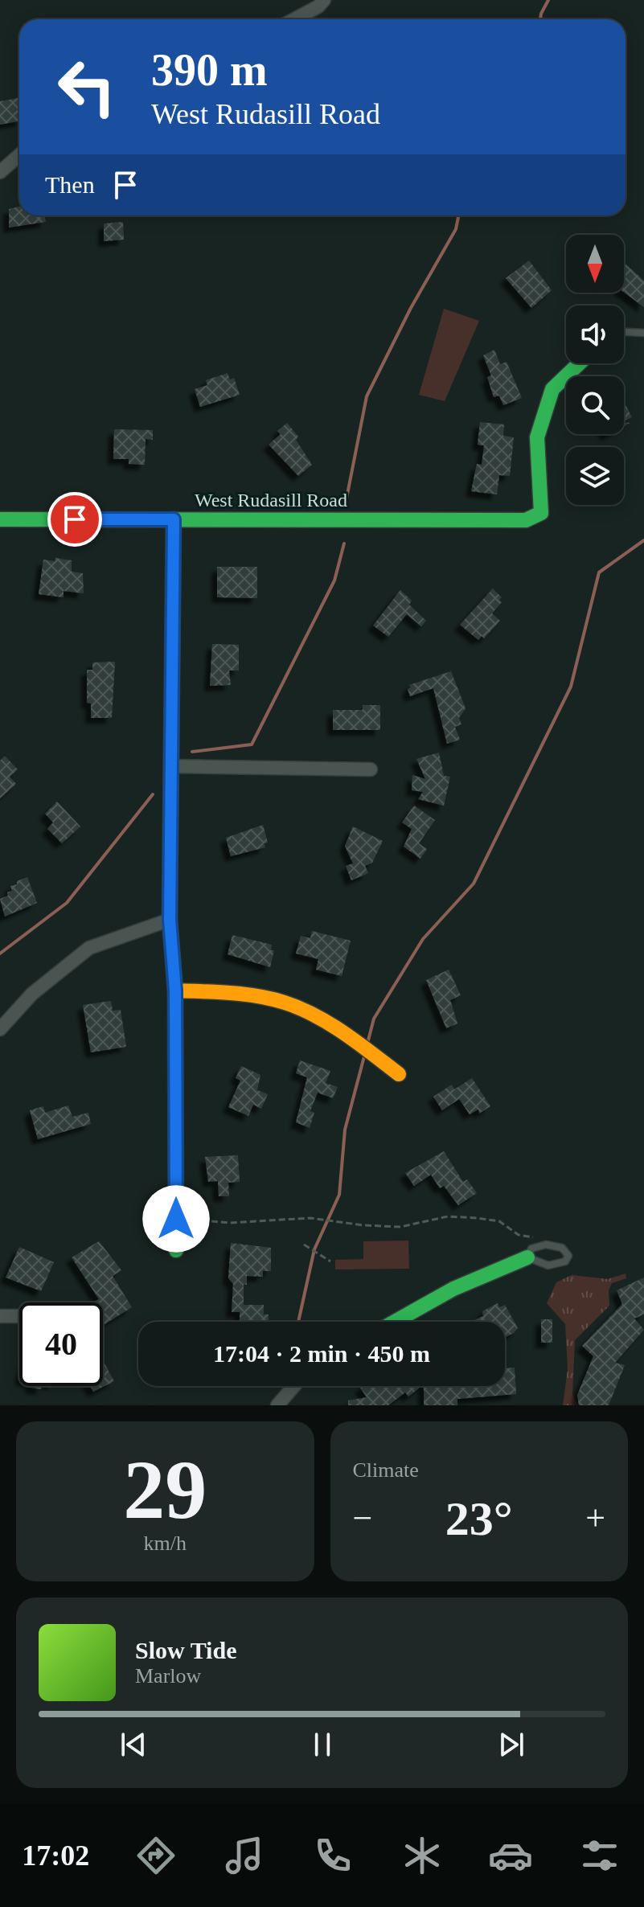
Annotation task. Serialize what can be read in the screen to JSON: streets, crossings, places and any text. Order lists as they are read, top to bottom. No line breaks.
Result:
{"streets":{"street":["West Rudasill Road"]},"north":"bottom","page":{"turn":["390 m","West Rudasill Road"],"then":"Then","limit":"40","trip":"17:04 · 2 min · 450 m","tile":[["29","km/h"],"Climate"],"heat":["−","23°","+"],"song":["Slow Tide","Marlow"],"tabs":"17:02"}}
